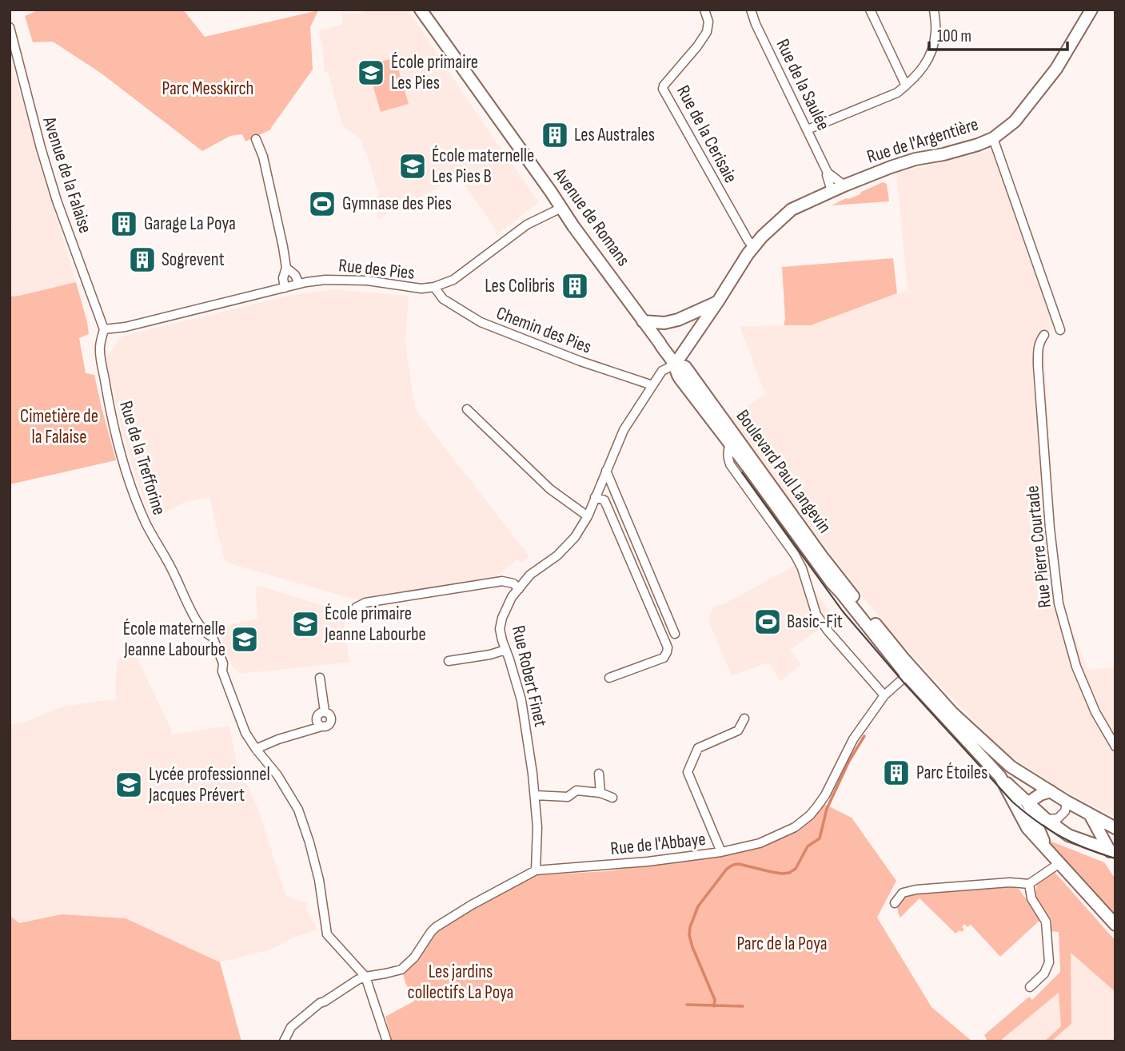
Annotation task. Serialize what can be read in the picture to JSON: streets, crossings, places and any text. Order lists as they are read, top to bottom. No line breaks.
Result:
{"streets":{"main road":["Rue de l'Argentière","Avenue de Romans","Boulevard Paul Langevin"],"street":["Rue de la Saulée","Rue de la Cerisaie","Avenue de la Falaise","Rue des Pies","Chemin des Pies","Rue de la Trefforine","Rue Pierre Courtade","Rue Robert Finet","Rue de l'Abbaye"]},"crossings":[["Rue de la Saulée","Rue de l'Argentière"],["Rue de la Cerisaie","Rue de l'Argentière"],["Rue de l'Argentière","Avenue de Romans"],["Rue de l'Argentière","Boulevard Paul Langevin"],["Rue de l'Argentière","Rue Robert Finet"],["Avenue de la Falaise","Rue des Pies"],["Avenue de la Falaise","Rue de la Trefforine"],["Avenue de Romans","Rue des Pies"],["Avenue de Romans","Boulevard Paul Langevin"],["Avenue de Romans","Rue Robert Finet"],["Rue des Pies","Chemin des Pies"],["Rue des Pies","Rue de la Trefforine"],["Chemin des Pies","Rue Robert Finet"],["Rue de la Trefforine","Rue de l'Abbaye"],["Boulevard Paul Langevin","Rue Robert Finet"],["Boulevard Paul Langevin","Rue de l'Abbaye"],["Rue Robert Finet","Rue de l'Abbaye"]],"parks":["Parc Messkirch","Cimetière de la Falaise","Parc de la Poya","Les jardins collectifs La Poya"],"places":{"school or university":["École primaire Les Pies","École maternelle Les Pies B","École primaire Jeanne Labourbe","École maternelle Jeanne Labourbe","Lycée professionnel Jacques Prévert"],"building":["Les Australes","Garage La Poya","Sogrevent","Les Colibris","Parc Étoiles"],"sports":["Gymnase des Pies","Basic-Fit"]},"scale_bar":"100 m"}
